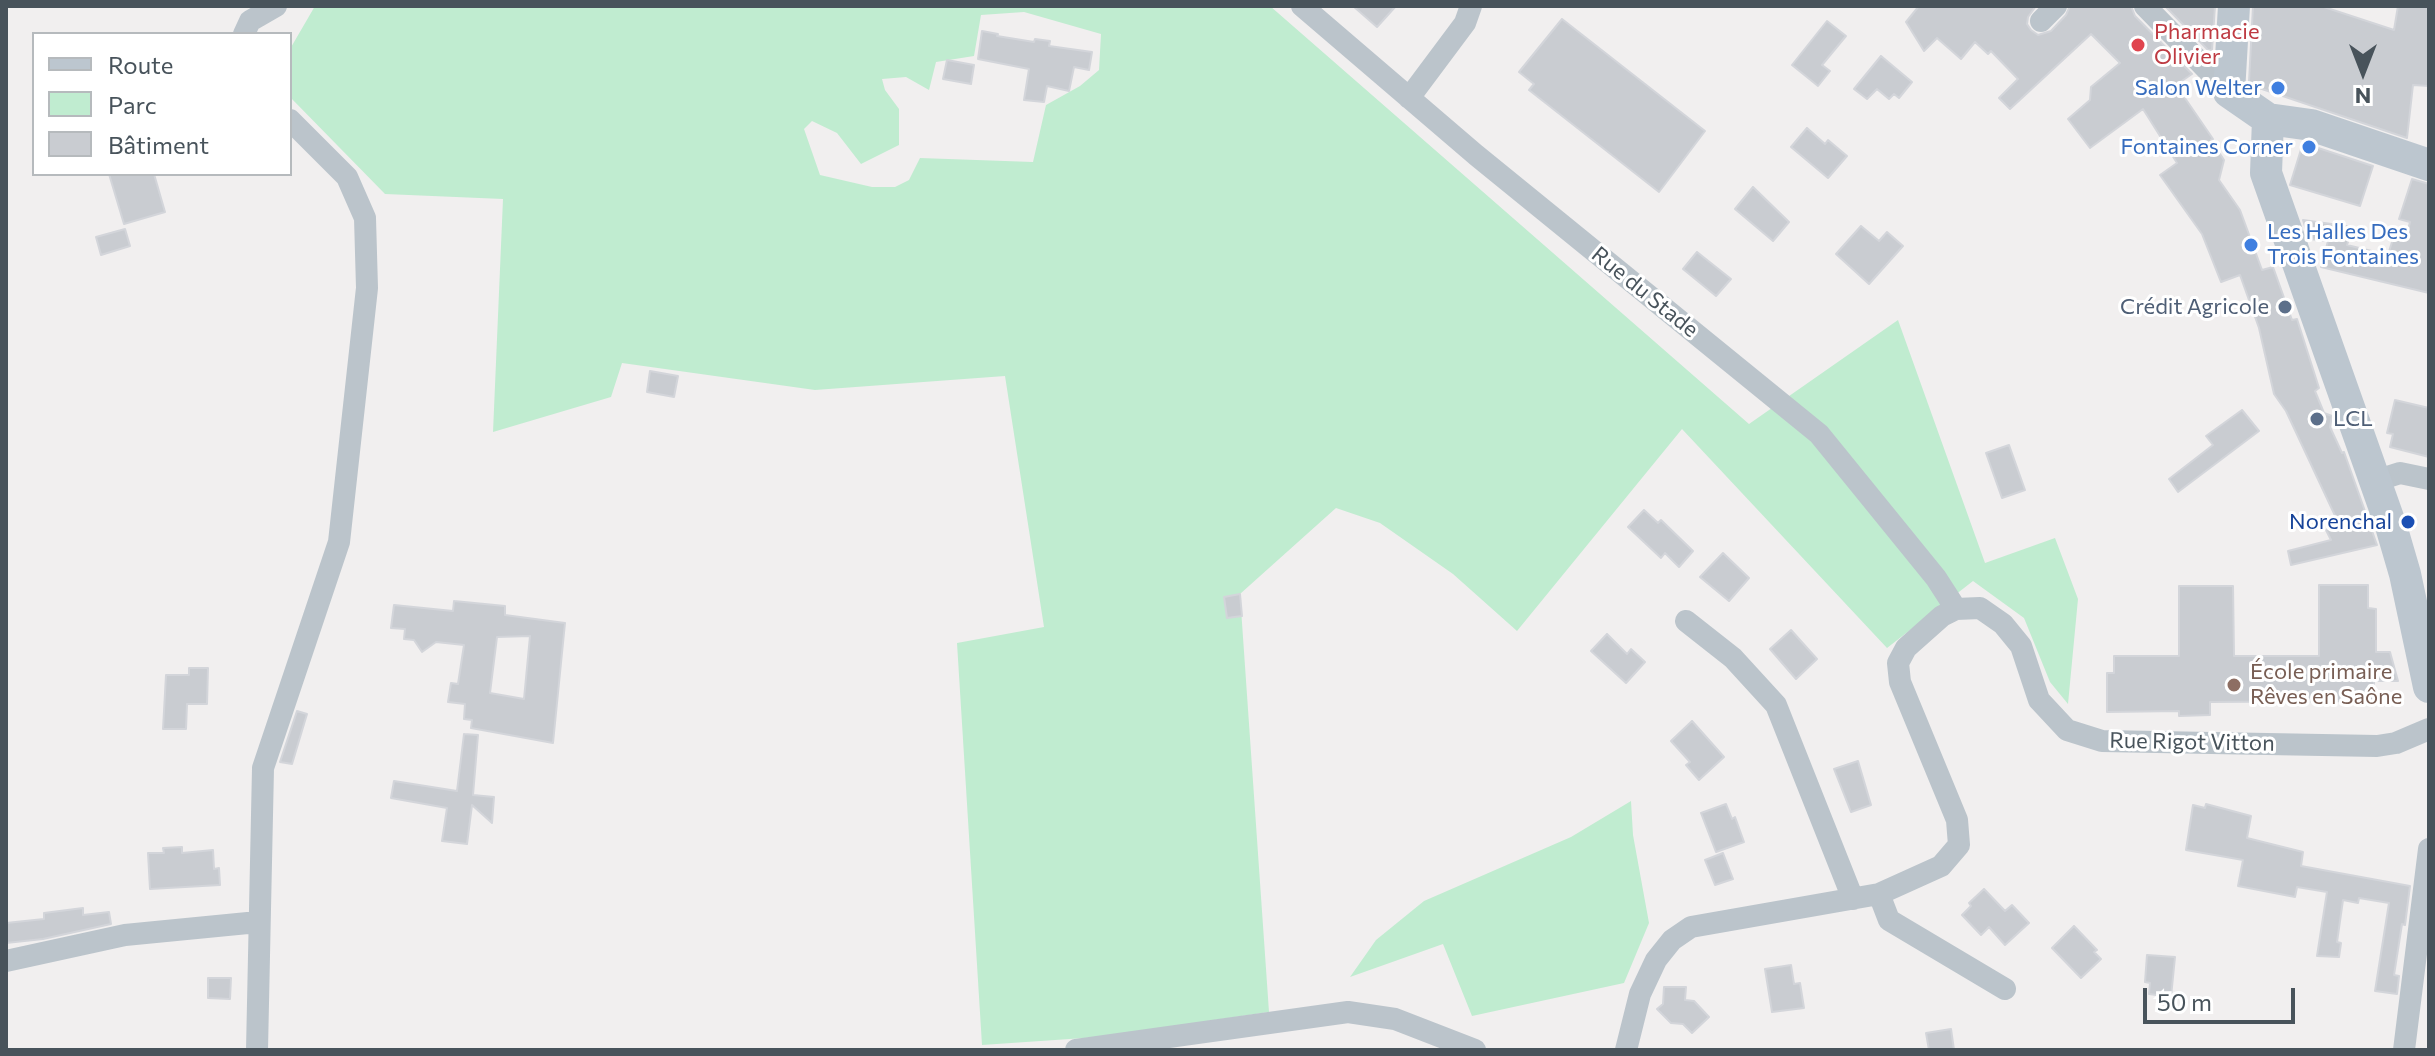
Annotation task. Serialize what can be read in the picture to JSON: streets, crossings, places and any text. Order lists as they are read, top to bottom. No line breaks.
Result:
{"streets":{"street":["Rue du Stade","Rue Rigot Vitton"]},"crossings":[["Rue du Stade","Rue Rigot Vitton"]],"places":["Pharmacie Olivier","Salon Welter","Fontaines Corner","Les Halles Des Trois Fontaines","Crédit Agricole","LCL","Norenchal","École primaire Rêves en Saône"],"legend":["Route","Parc","Bâtiment"],"scale_bar":"50 m","north":"bottom"}
